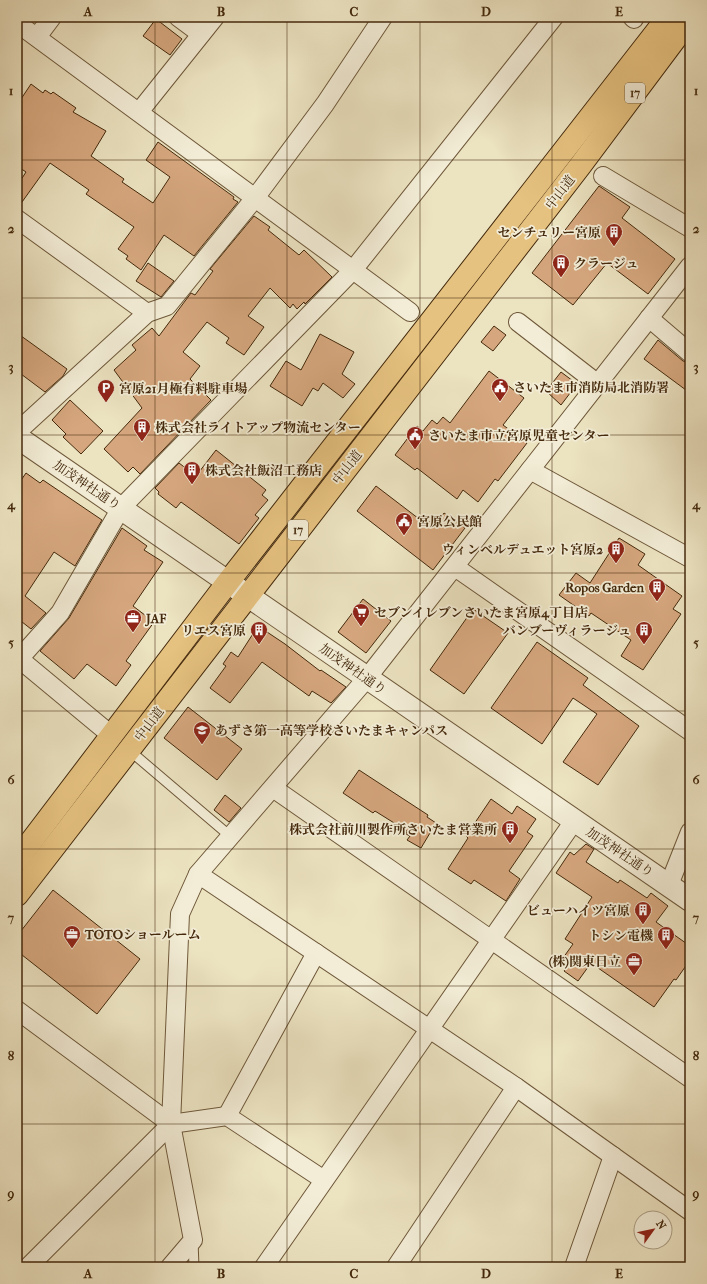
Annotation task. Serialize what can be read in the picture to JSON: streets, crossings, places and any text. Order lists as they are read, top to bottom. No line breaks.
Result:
{"streets":{"highway":["17","中山道"],"street":["加茂神社通り"]},"crossings":[["中山道","加茂神社通り"]],"places":{"building":["センチュリー宮原","クラージュ","株式会社ライトアップ物流センター","株式会社飯沼工務店","ウィンベルデュエット宮原2","Ropos Garden","リエス宮原","バンブーヴィラージュ","株式会社前川製作所さいたま営業所","ビューハイツ宮原","トシン電機"],"public building":["さいたま市消防局北消防署","さいたま市立宮原児童センター","宮原公民館"],"parking":["宮原21月極有料駐車場"],"supermarket":["セブンイレブンさいたま宮原4丁目店"],"office":["JAF","TOTOショールーム","(株)関東日立"],"school or university":["あずさ第一高等学校さいたまキャンパス"]},"north":"top right","grid":{"columns":["A","B","C","D","E"],"rows":["1","2","3","4","5","6","7","8","9"]}}
